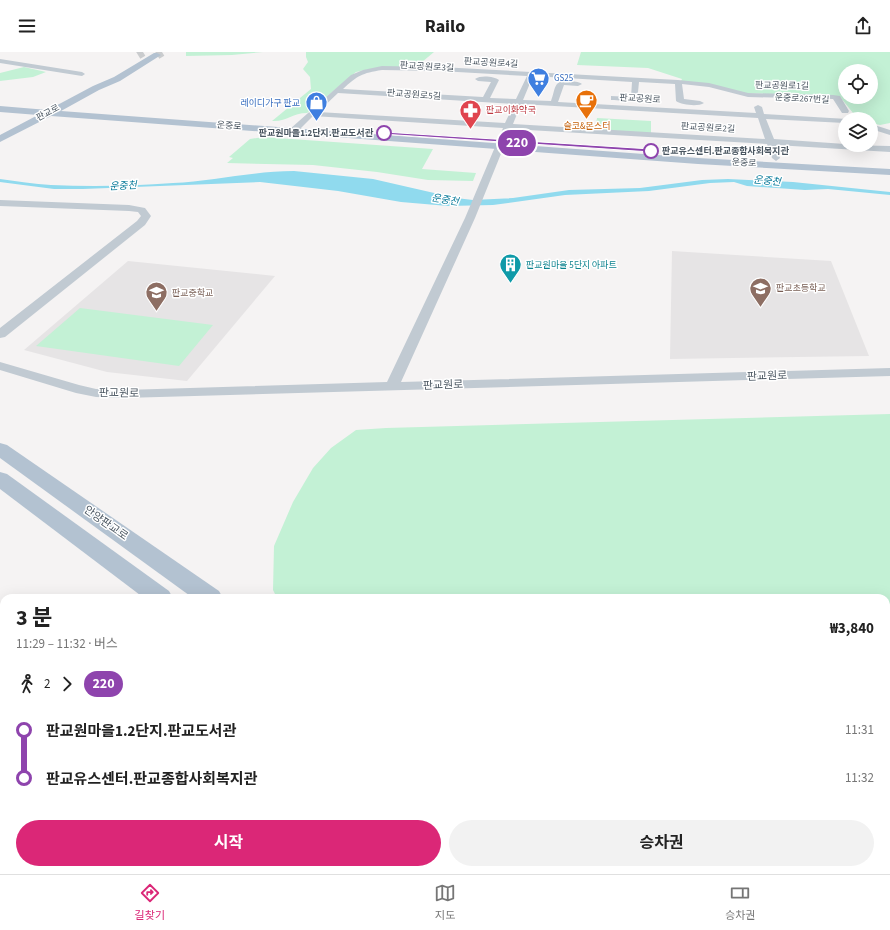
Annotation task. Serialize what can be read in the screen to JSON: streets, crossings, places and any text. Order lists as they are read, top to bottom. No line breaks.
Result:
{"streets":{"main road":["판교로","운중로","안양판교로"],"street":["판교공원로4길","판교공원로3길","판교공원로1길","판교공원로","판교공원로2길","판교원로"]},"crossings":[["판교공원로4길","판교공원로3길"],["판교공원로4길","판교공원로1길"],["판교공원로4길","판교공원로"],["판교공원로1길","판교공원로"],["판교로","운중로"]],"water":["운중천"],"places":{"supermarket":["GS25"],"cafe":["슬코&몬스터"],"shop":["레이디가구 판교"],"pharmacy":["판교이화약국"],"other":["판교원마을1.2단지.판교도서관","판교유스센터.판교종합사회복지관"],"building":["판교원마을 5단지 아파트"],"school or university":["판교초등학교","판교중학교"]},"lines":["bus line 220"],"page":{"header":"Railo","on_map":"220","heading":["3 분","11:29 – 11:32 · 버스","₩3,840"],"legs":["2","220"],"list":[{"name":"판교원마을1.2단지.판교도서관","value":"11:31"},{"name":"판교유스센터.판교종합사회복지관","value":"11:32"}],"buttons":["시작","승차권"],"tabs":["길찾기","지도","승차권"]}}
